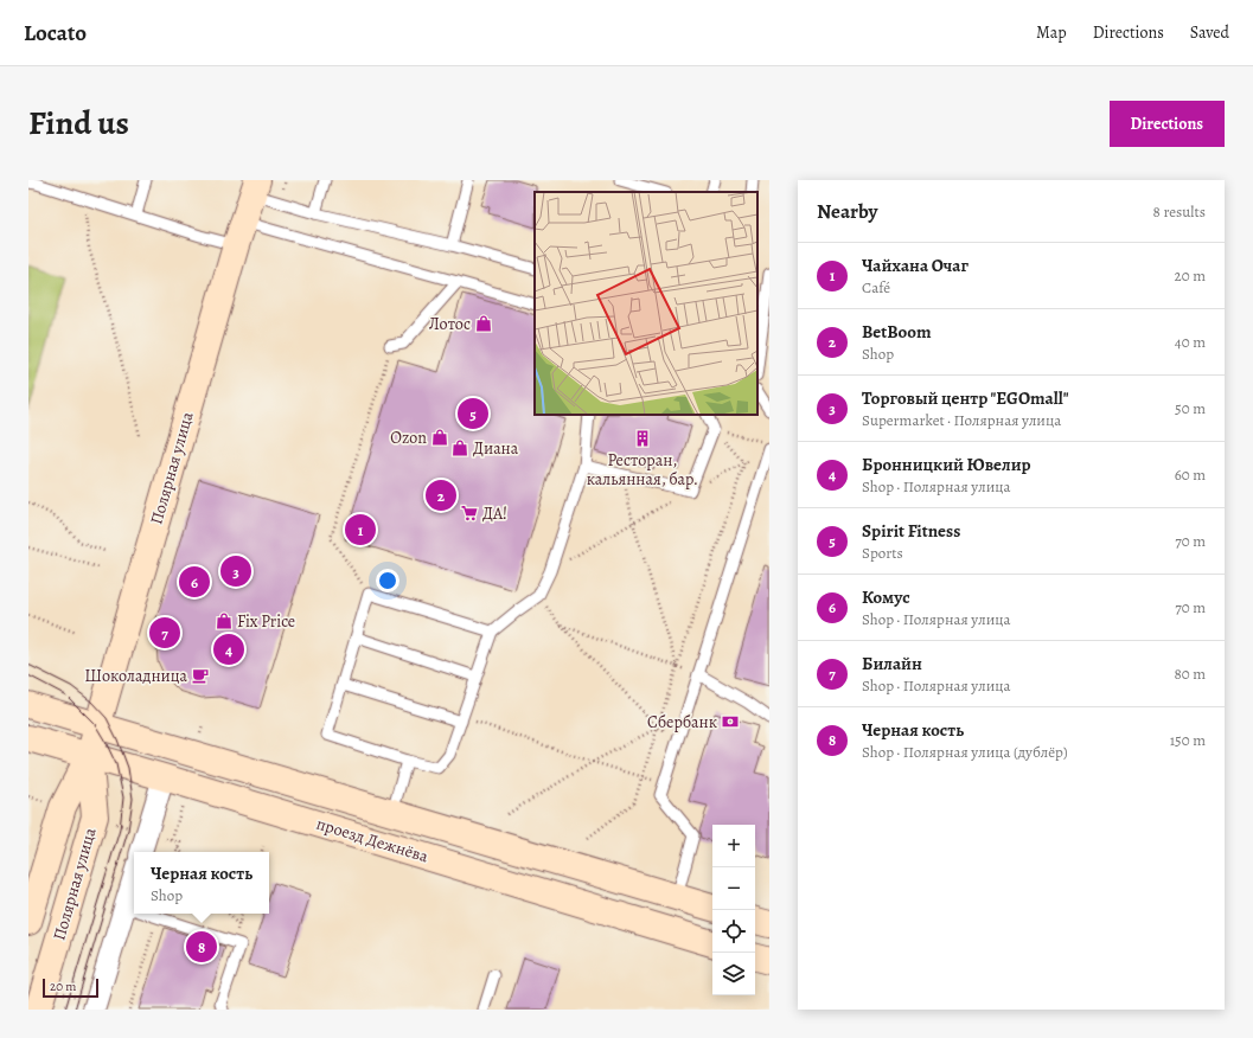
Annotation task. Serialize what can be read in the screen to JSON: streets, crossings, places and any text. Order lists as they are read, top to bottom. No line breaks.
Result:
{"streets":{"main road":["Полярная улица","проезд Дежнёва"]},"crossings":[["Полярная улица","проезд Дежнёва"]],"places":{"shop":["Лотос","Ozon","Диана","Fix Price"],"building":["Ресторан, кальянная, бар."],"supermarket":["ДА!"],"cafe":["Шоколадница"],"bank":["Сбербанк"]},"scale_bar":"20 m","page":{"header":"Locato","nav":["Map","Directions","Saved"],"title":"Find us","buttons":"Directions","heading":["Nearby","8 results"],"list":[{"mark":"1","name":"Чайхана Очаг","note":"Café","value":"20 m"},{"mark":"2","name":"BetBoom","note":"Shop","value":"40 m"},{"mark":"3","name":"Торговый центр \"EGOmall\"","note":"Supermarket · Полярная улица","value":"50 m"},{"mark":"4","name":"Бронницкий Ювелир","note":"Shop · Полярная улица","value":"60 m"},{"mark":"5","name":"Spirit Fitness","note":"Sports","value":"70 m"},{"mark":"6","name":"Комус","note":"Shop · Полярная улица","value":"70 m"},{"mark":"7","name":"Билайн","note":"Shop · Полярная улица","value":"80 m"},{"mark":"8","name":"Черная кость","note":"Shop · Полярная улица (дублёр)","value":"150 m"}],"pins":["5","2","1","3","6","7","4","8"],"map_buttons":["+","−"],"popup":["Черная кость","Shop"],"scale":"20 m"}}
